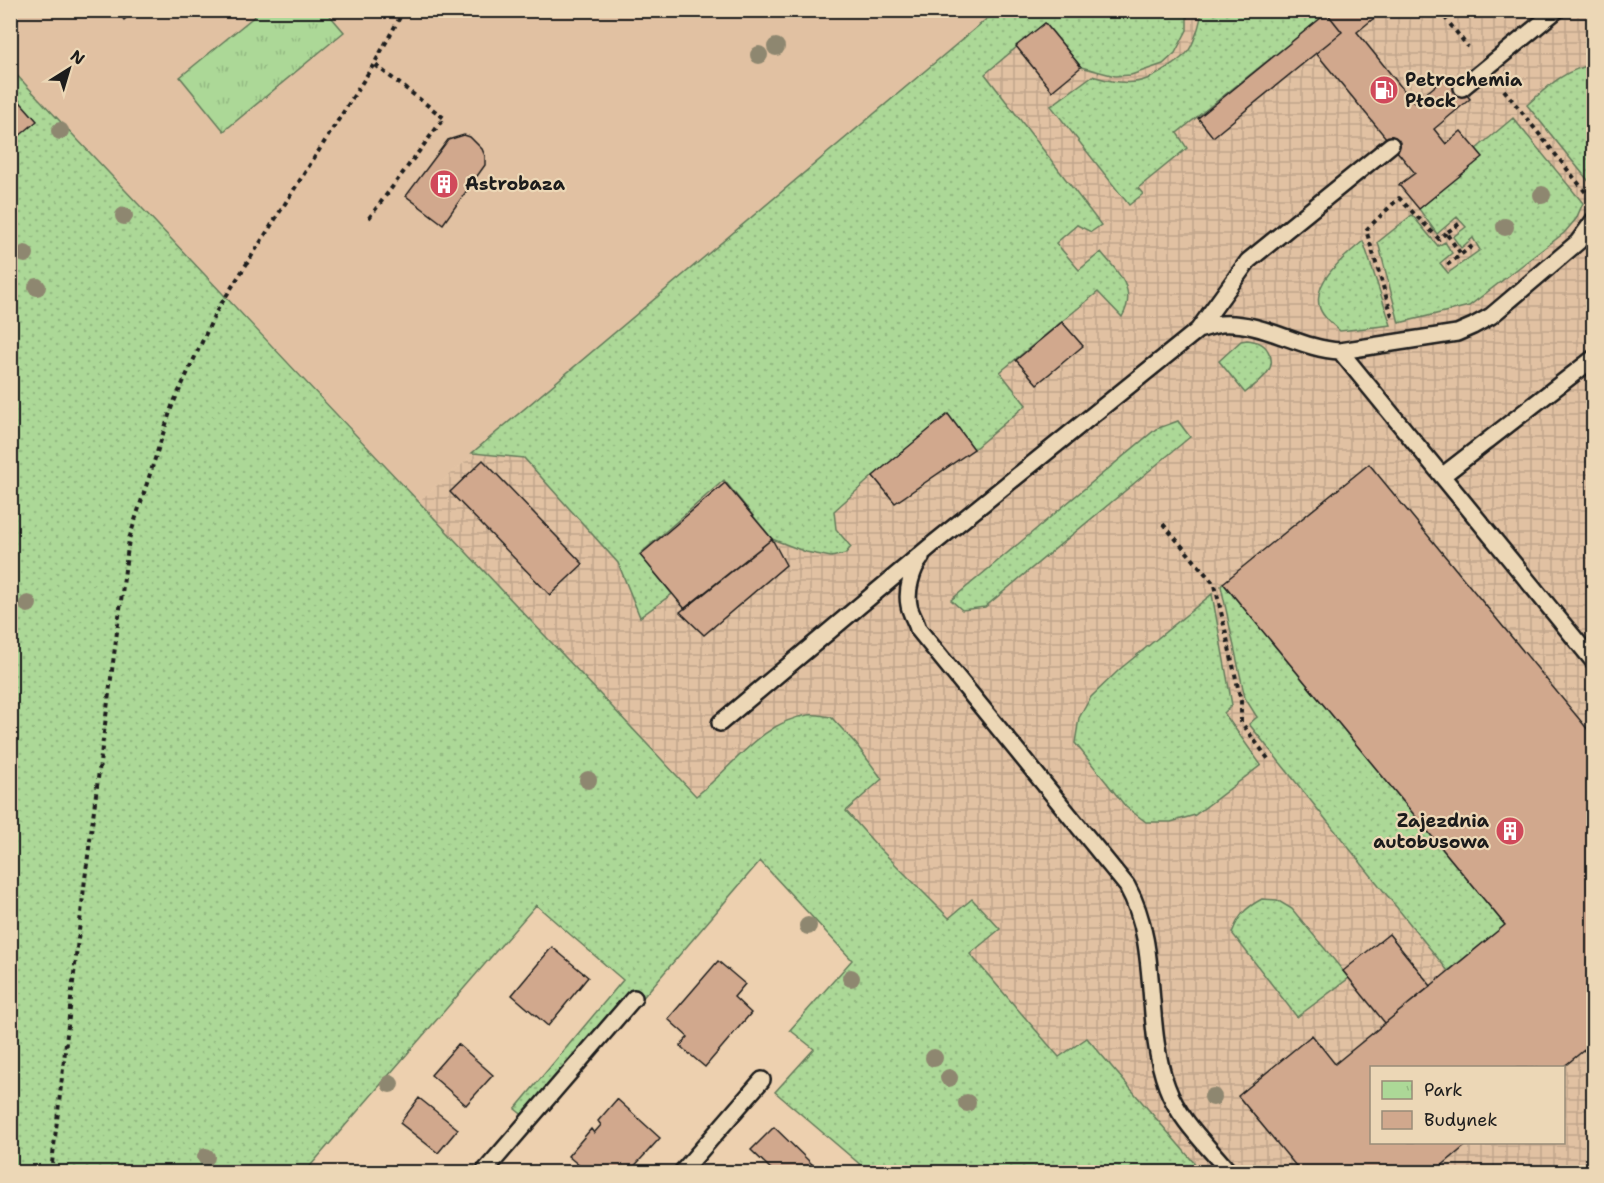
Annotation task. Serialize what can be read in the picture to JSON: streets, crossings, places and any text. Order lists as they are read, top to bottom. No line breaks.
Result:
{"places":{"fuel station":["Petrochemia Płock"],"building":["Astrobaza","Zajezdnia autobusowa"]},"legend":["Park","Budynek"],"north":"top right"}
